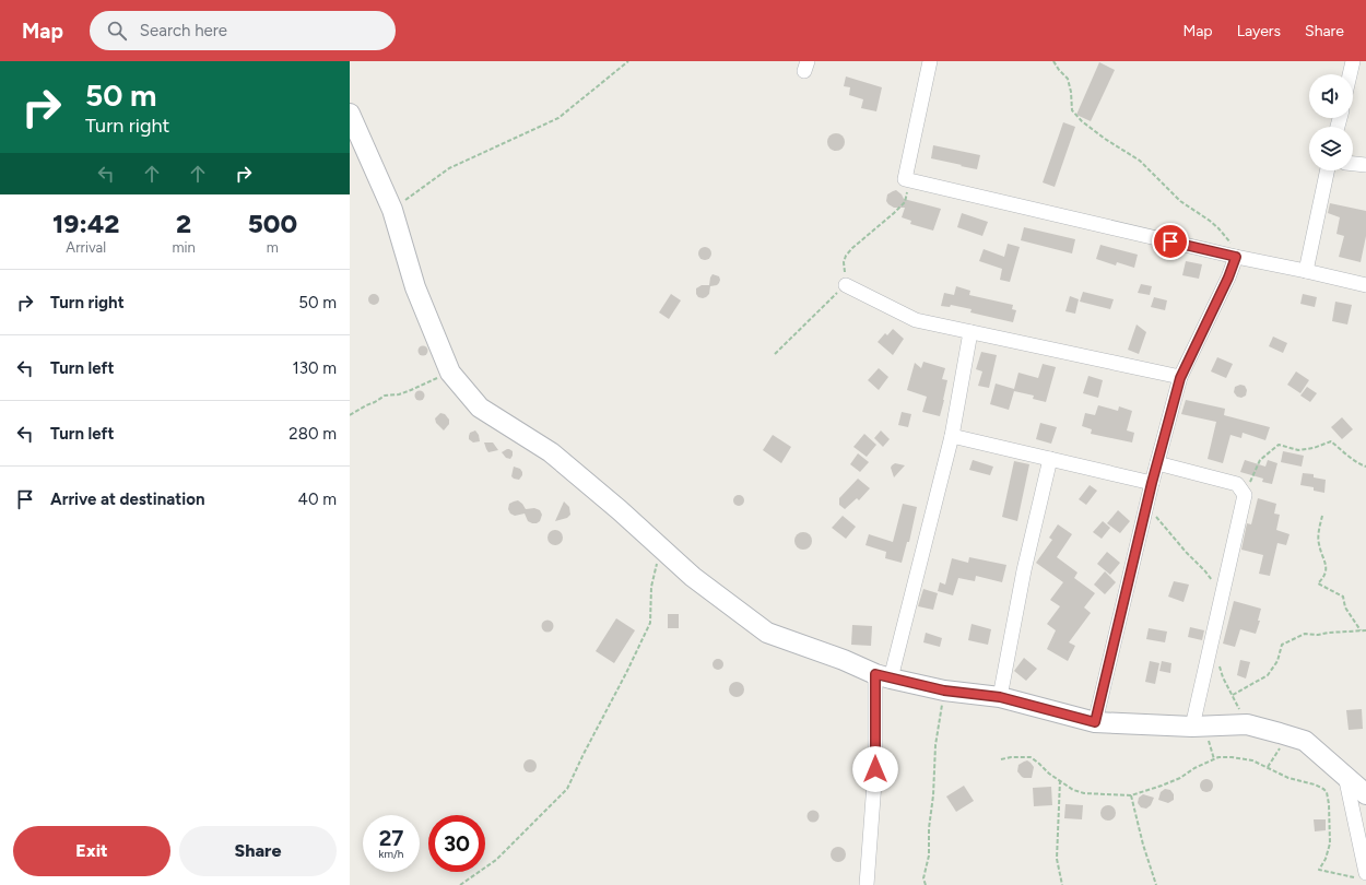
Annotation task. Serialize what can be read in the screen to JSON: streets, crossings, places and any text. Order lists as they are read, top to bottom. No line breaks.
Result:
{"page":{"header":"Map","search":"Search here","nav":["Map","Layers","Share"],"turn":["50 m","Turn right"],"eta":["19:42","Arrival","2","min","500","m"],"list":[{"name":"Turn right","value":"50 m"},{"name":"Turn left","value":"130 m"},{"name":"Turn left","value":"280 m"},{"name":"Arrive at destination","value":"40 m"}],"speed":"27 km/h","limit":"30","buttons":["Exit","Share"]}}
